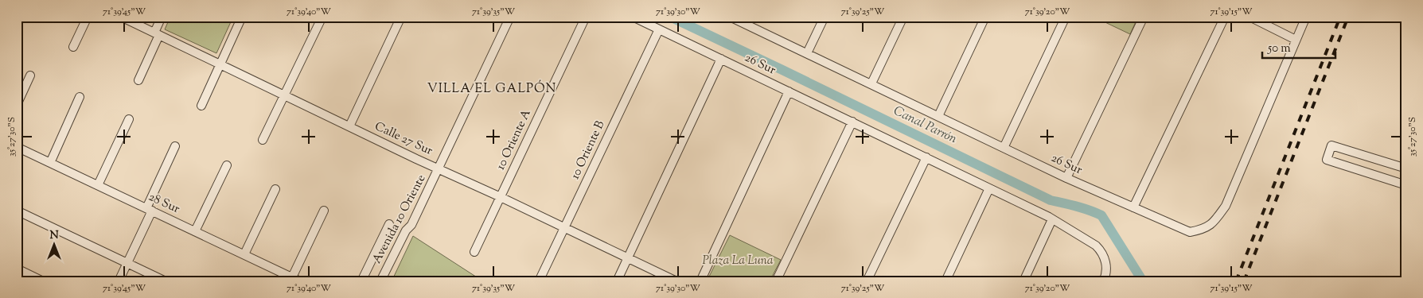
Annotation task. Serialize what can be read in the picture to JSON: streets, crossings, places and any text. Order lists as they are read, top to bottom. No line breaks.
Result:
{"streets":{"street":["26 Sur","Calle 27 Sur","10 Oriente A","10 Oriente B","28 Sur","Avenida 10 Oriente"]},"crossings":[["26 Sur","10 Oriente B"],["Calle 27 Sur","10 Oriente A"],["Calle 27 Sur","10 Oriente B"],["Calle 27 Sur","Avenida 10 Oriente"]],"districts":["VILLA EL GALPÓN"],"water":["Canal Parrón"],"parks":["Plaza La Luna"],"scale_bar":"50 m","north":"top","coordinates":["71°39'45\"W","71°39'40\"W","71°39'35\"W","71°39'30\"W","71°39'25\"W","71°39'20\"W","71°39'15\"W","35°27'30\"S"]}
